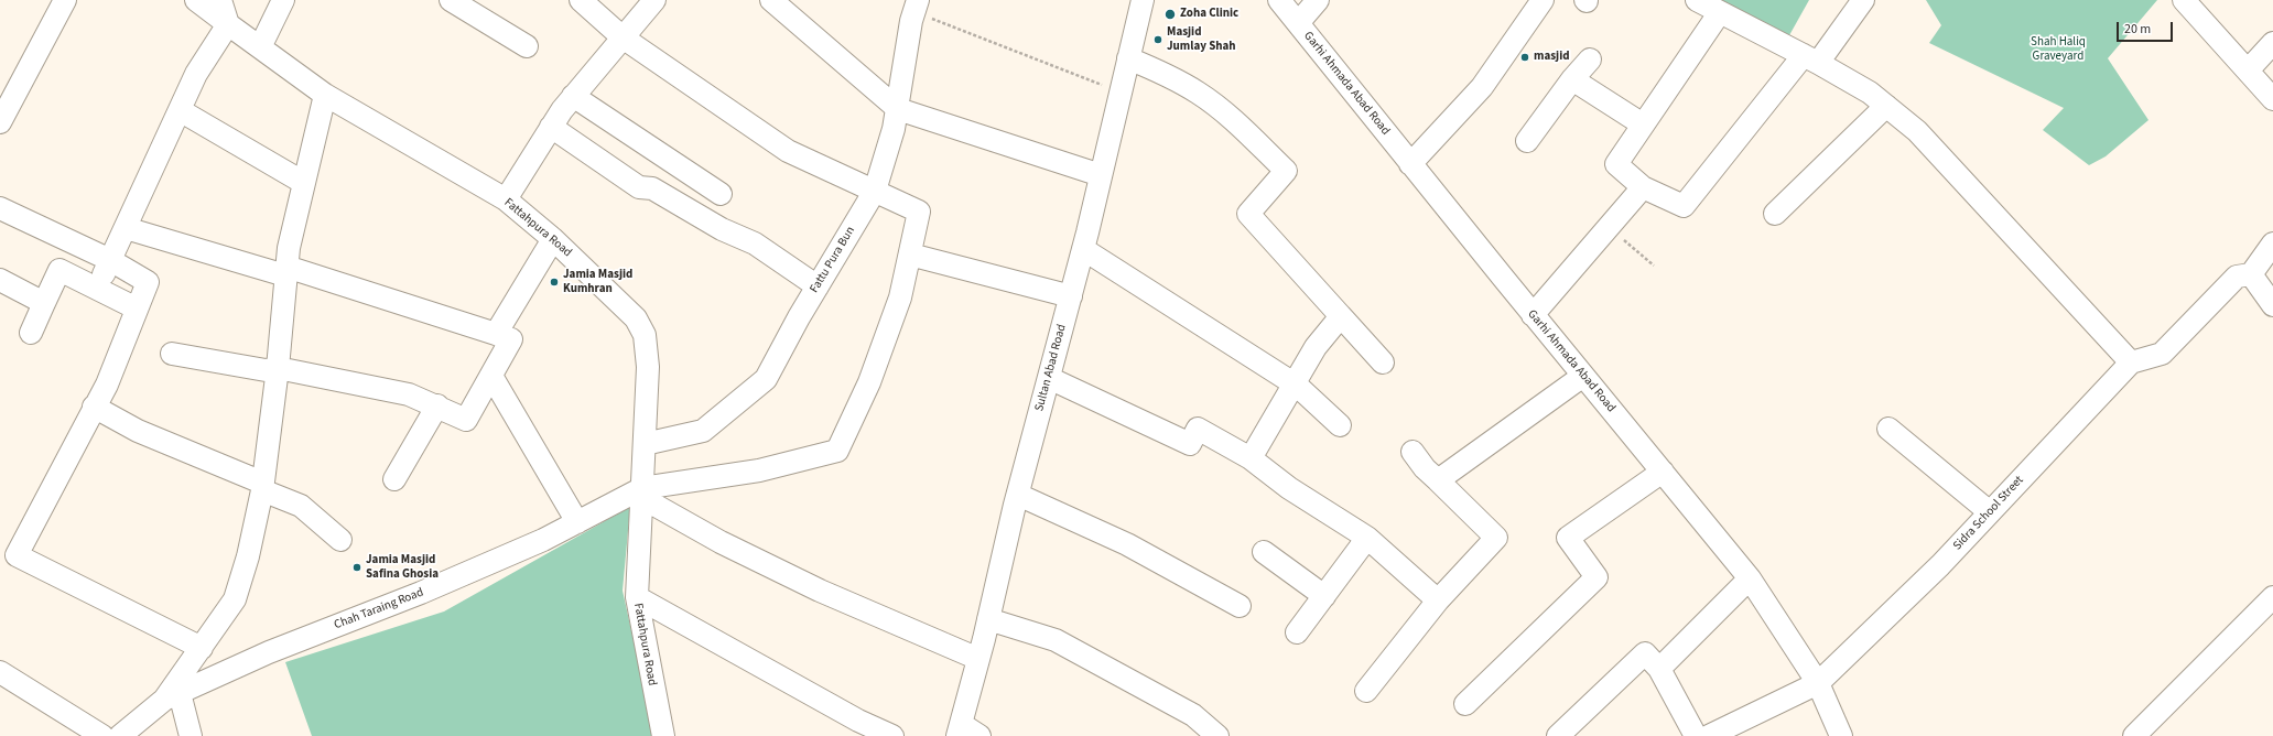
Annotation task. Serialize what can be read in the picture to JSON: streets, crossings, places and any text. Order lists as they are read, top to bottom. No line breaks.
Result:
{"streets":{"street":["Garhi Ahmada Abad Road","Fattahpura Road","Fattu Pura Bun","Sultan Abad Road","Sidra School Street","Chah Taraing Road"]},"crossings":[["Garhi Ahmada Abad Road","Sidra School Street"],["Fattahpura Road","Fattu Pura Bun"],["Fattahpura Road","Chah Taraing Road"]],"parks":["Shah Haliq Graveyard"],"places":["Zoha Clinic","Masjid Jumlay Shah","masjid","Jamia Masjid Kumhran","Jamia Masjid Safina Ghosia"],"scale_bar":"20 m"}
